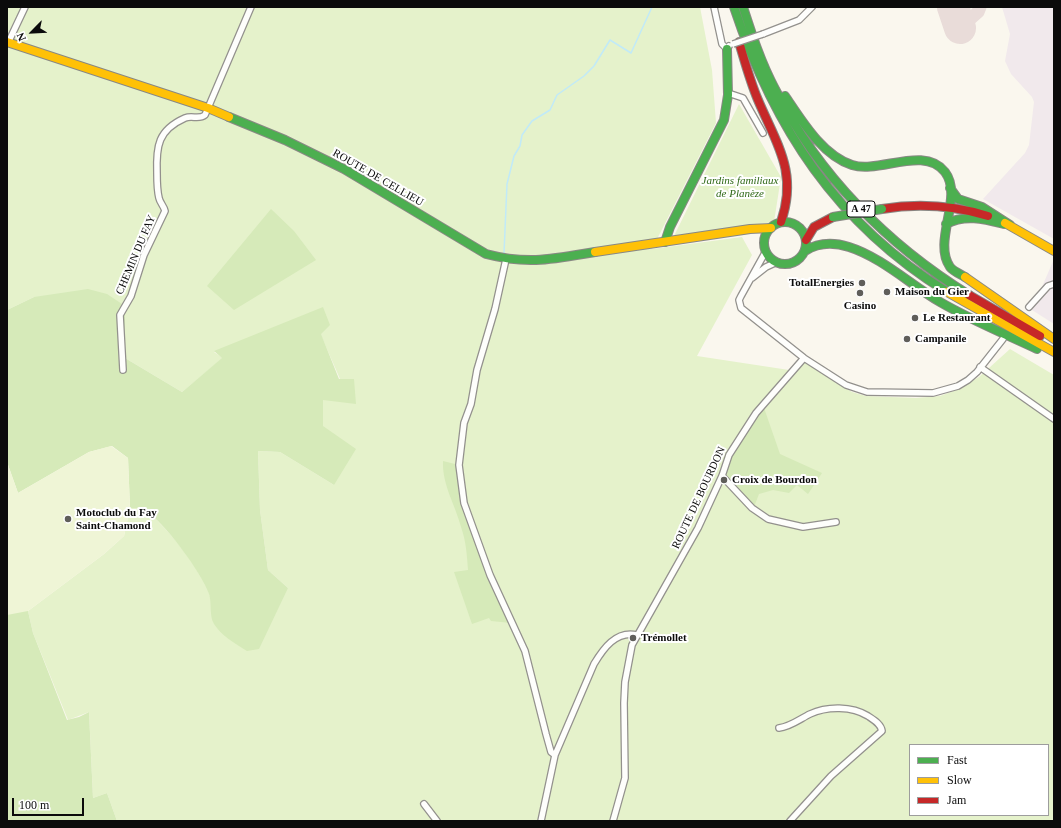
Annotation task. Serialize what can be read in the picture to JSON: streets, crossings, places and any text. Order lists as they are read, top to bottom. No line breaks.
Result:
{"streets":{"main road":["ROUTE DE CELLIEU","A 47"],"street":["CHEMIN DU FAY","ROUTE DE BOURDON"]},"crossings":[["ROUTE DE CELLIEU","CHEMIN DU FAY"]],"parks":["Jardins familiaux de Planèze"],"places":["TotalEnergies","Maison du Gier","Casino","Le Restaurant","Campanile","Croix de Bourdon","Motoclub du Fay Saint-Chamond","Trémollet"],"legend":["Fast","Slow","Jam"],"scale_bar":"100 m","north":"bottom left"}
